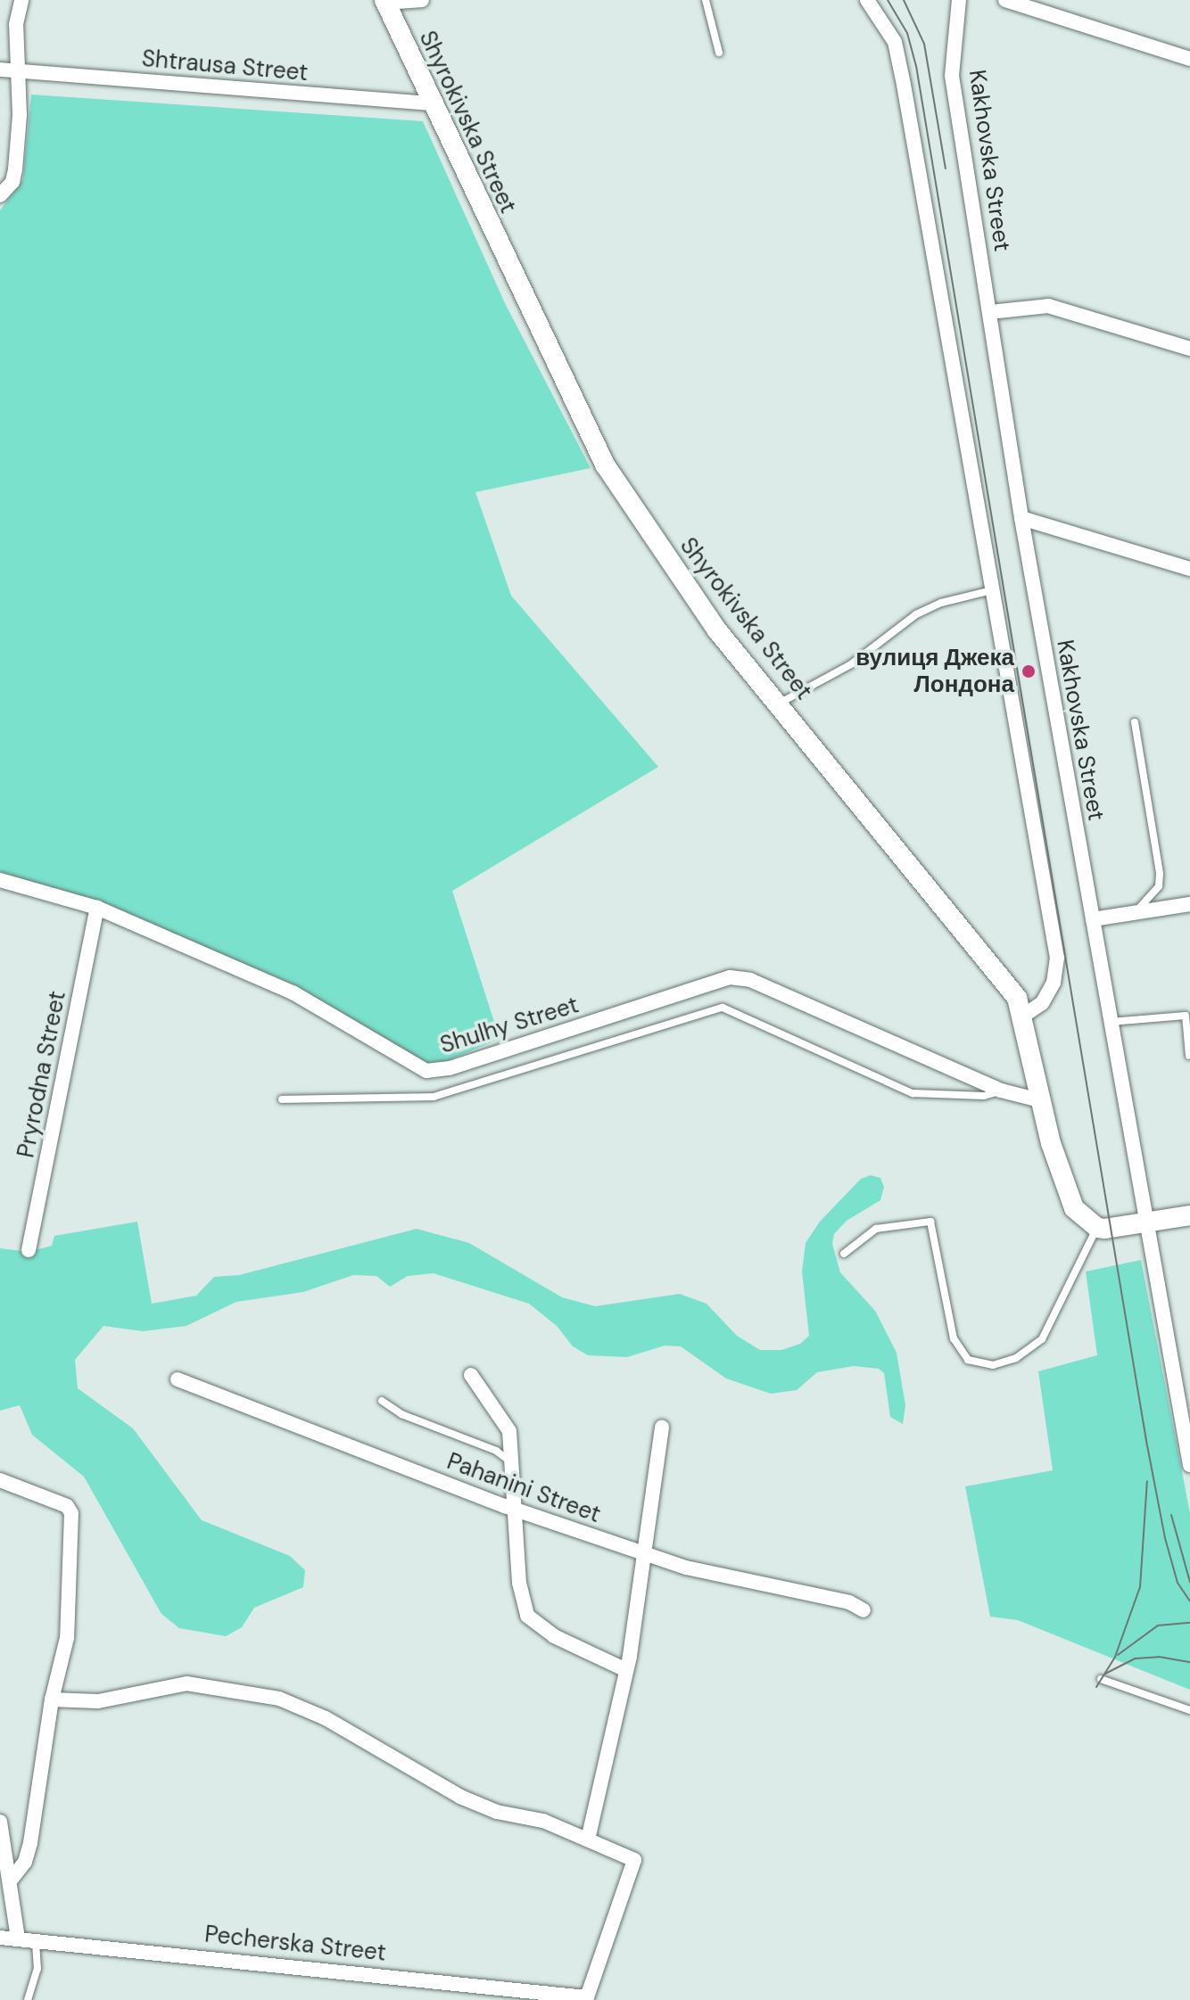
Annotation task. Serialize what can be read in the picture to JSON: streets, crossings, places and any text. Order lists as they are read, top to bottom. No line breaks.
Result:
{"streets":{"main road":["Shyrokivska Street"],"street":["Shtrausa Street","Kakhovska Street","Shulhy Street","Pryrodna Street","Pahanini Street","Pecherska Street"]},"crossings":[["Shtrausa Street","Shyrokivska Street"],["Shyrokivska Street","Shulhy Street"],["Shulhy Street","Pryrodna Street"]],"places":["вулиця Джека Лондона"]}
